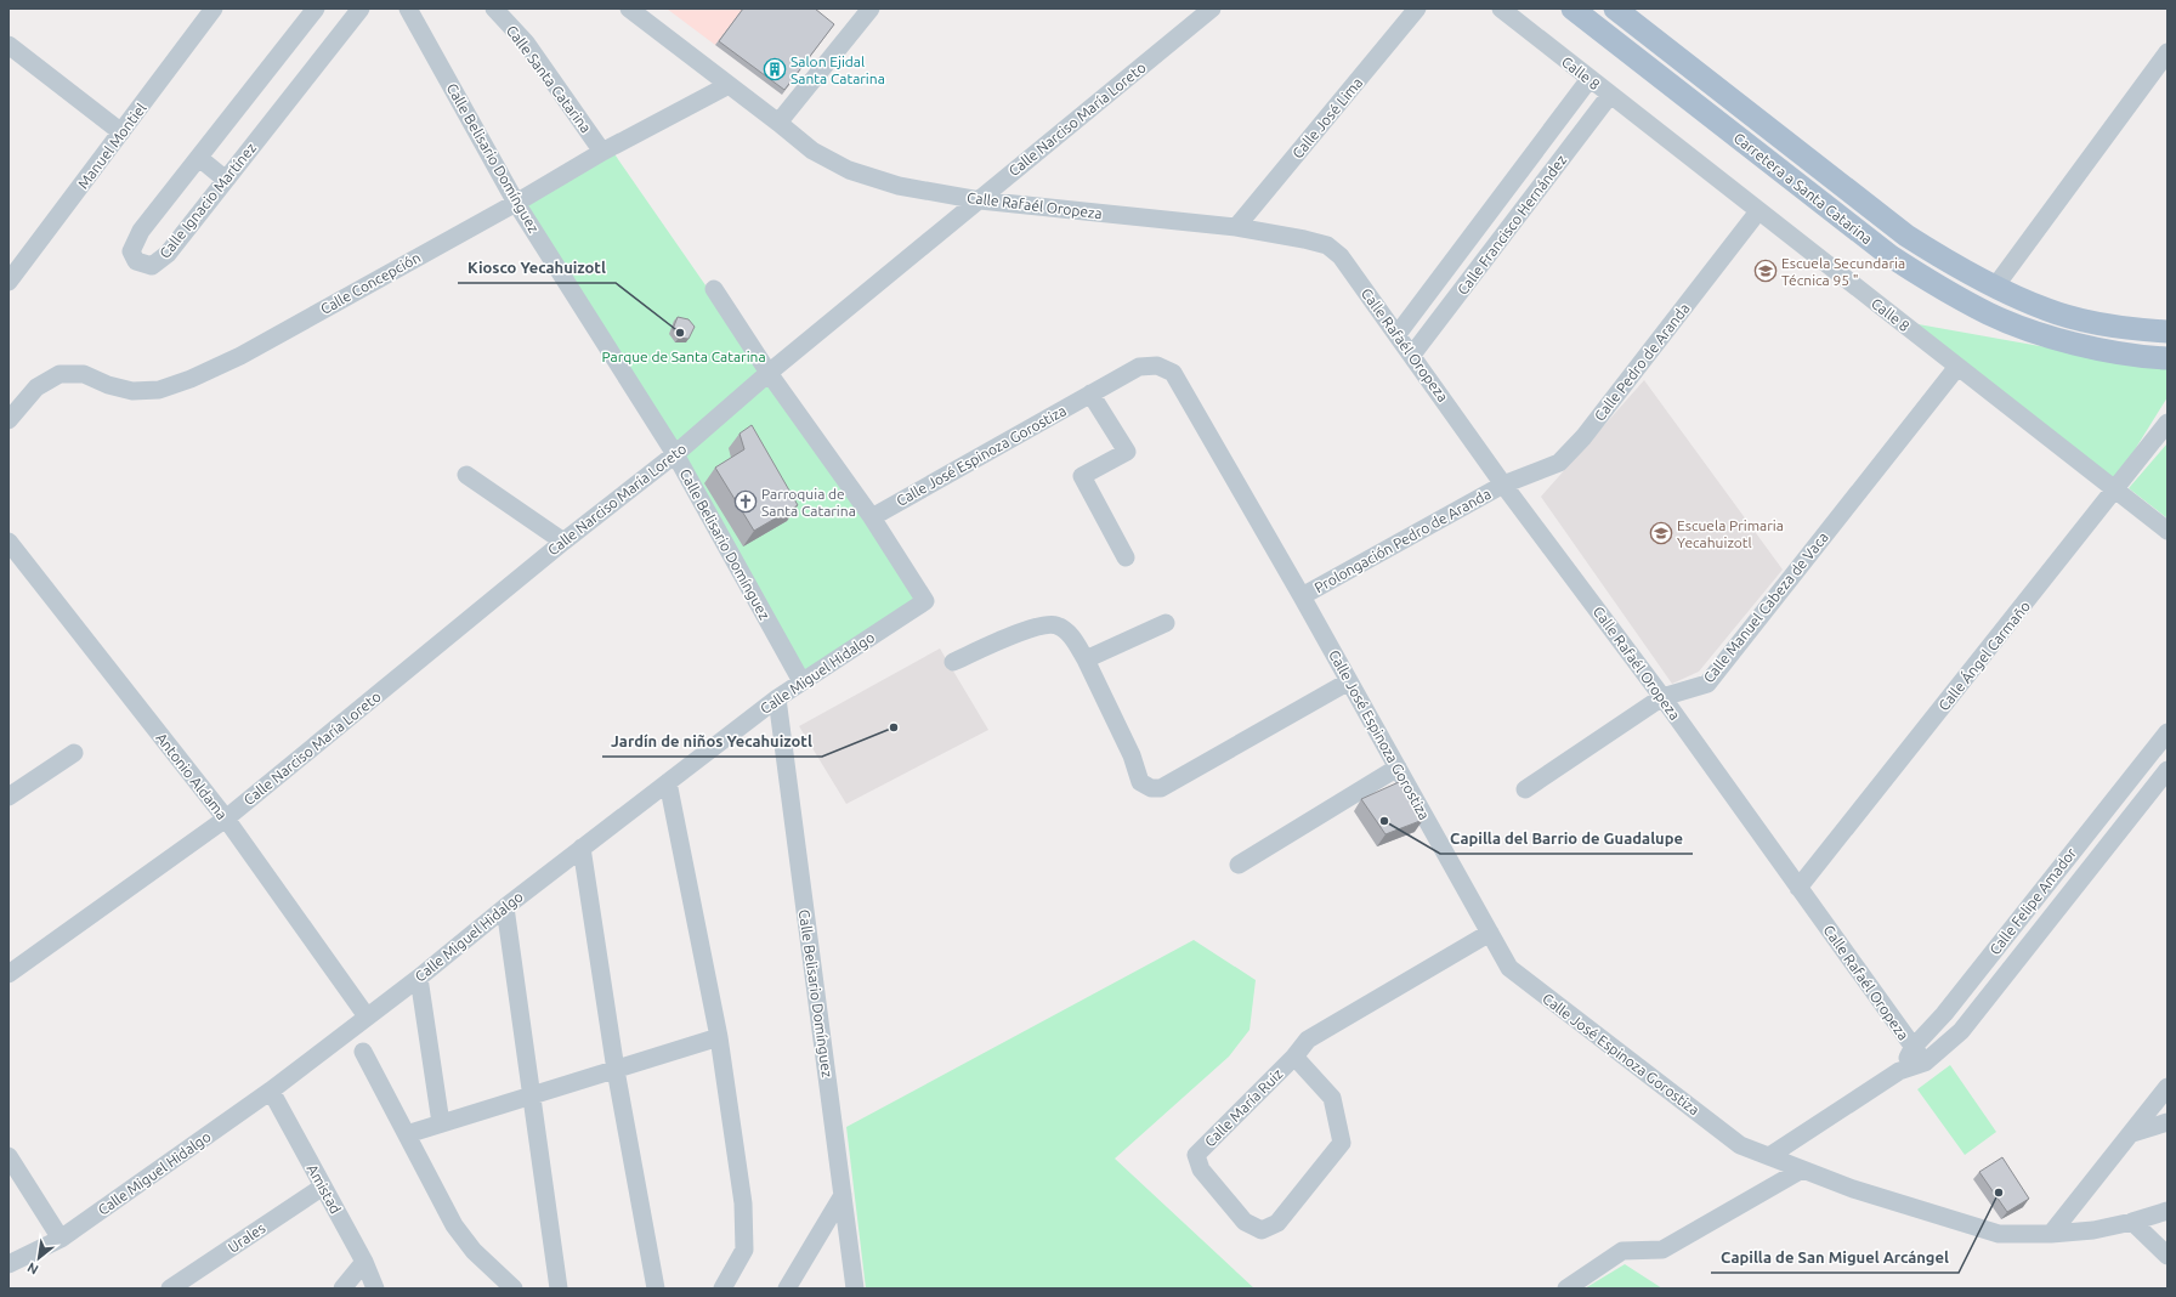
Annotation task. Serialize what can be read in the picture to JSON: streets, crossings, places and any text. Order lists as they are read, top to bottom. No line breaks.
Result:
{"streets":{"main road":["Carretera a Santa Catarina"],"street":["Calle 8","Calle Santa Catarina","Calle José Lima","Calle Narciso María Loreto","Manuel Montiel","Calle Belisario Domínguez","Calle Ignacio Martínez","Calle Rafaél Oropeza","Calle Francisco Hernández","Calle Concepción","Calle Pedro de Aranda","Calle José Espinoza Gorostiza","Prolongación Pedro de Aranda","Calle Manuel Cabeza de Vaca","Calle Ángel Carmaño","Calle Miguel Hidalgo","Antonio Aldama","Calle Felipe Amador","Calle María Ruiz","Amistad","Urales"]},"crossings":[["Calle 8","Calle Francisco Hernández"],["Calle 8","Calle Pedro de Aranda"],["Calle 8","Calle Manuel Cabeza de Vaca"],["Calle 8","Calle Ángel Carmaño"],["Calle Santa Catarina","Calle Concepción"],["Calle José Lima","Calle Rafaél Oropeza"],["Calle Narciso María Loreto","Calle Belisario Domínguez"],["Calle Narciso María Loreto","Calle Rafaél Oropeza"],["Calle Narciso María Loreto","Antonio Aldama"],["Calle Belisario Domínguez","Calle Concepción"],["Calle Belisario Domínguez","Calle Miguel Hidalgo"],["Calle Rafaél Oropeza","Calle Francisco Hernández"],["Calle Rafaél Oropeza","Calle Concepción"],["Calle Rafaél Oropeza","Calle Pedro de Aranda"],["Calle Rafaél Oropeza","Prolongación Pedro de Aranda"],["Calle Rafaél Oropeza","Calle Manuel Cabeza de Vaca"],["Calle Rafaél Oropeza","Calle Ángel Carmaño"],["Calle Rafaél Oropeza","Calle Felipe Amador"],["Calle Pedro de Aranda","Prolongación Pedro de Aranda"],["Calle José Espinoza Gorostiza","Prolongación Pedro de Aranda"],["Calle José Espinoza Gorostiza","Calle Miguel Hidalgo"],["Calle José Espinoza Gorostiza","Calle Felipe Amador"],["Calle José Espinoza Gorostiza","Calle María Ruiz"],["Calle Miguel Hidalgo","Antonio Aldama"],["Calle Miguel Hidalgo","Amistad"],["Amistad","Urales"]],"parks":["Parque de Santa Catarina"],"places":{"building":["Salon Ejidal Santa Catarina"],"school or university":["Escuela Secundaria Técnica 95 \"","Escuela Primaria Yecahuizotl"],"other":["Kiosco Yecahuizotl","Jardín de niños Yecahuizotl","Capilla del Barrio de Guadalupe","Capilla de San Miguel Arcángel"],"church":["Parroquia de Santa Catarina"]},"north":"bottom left"}
